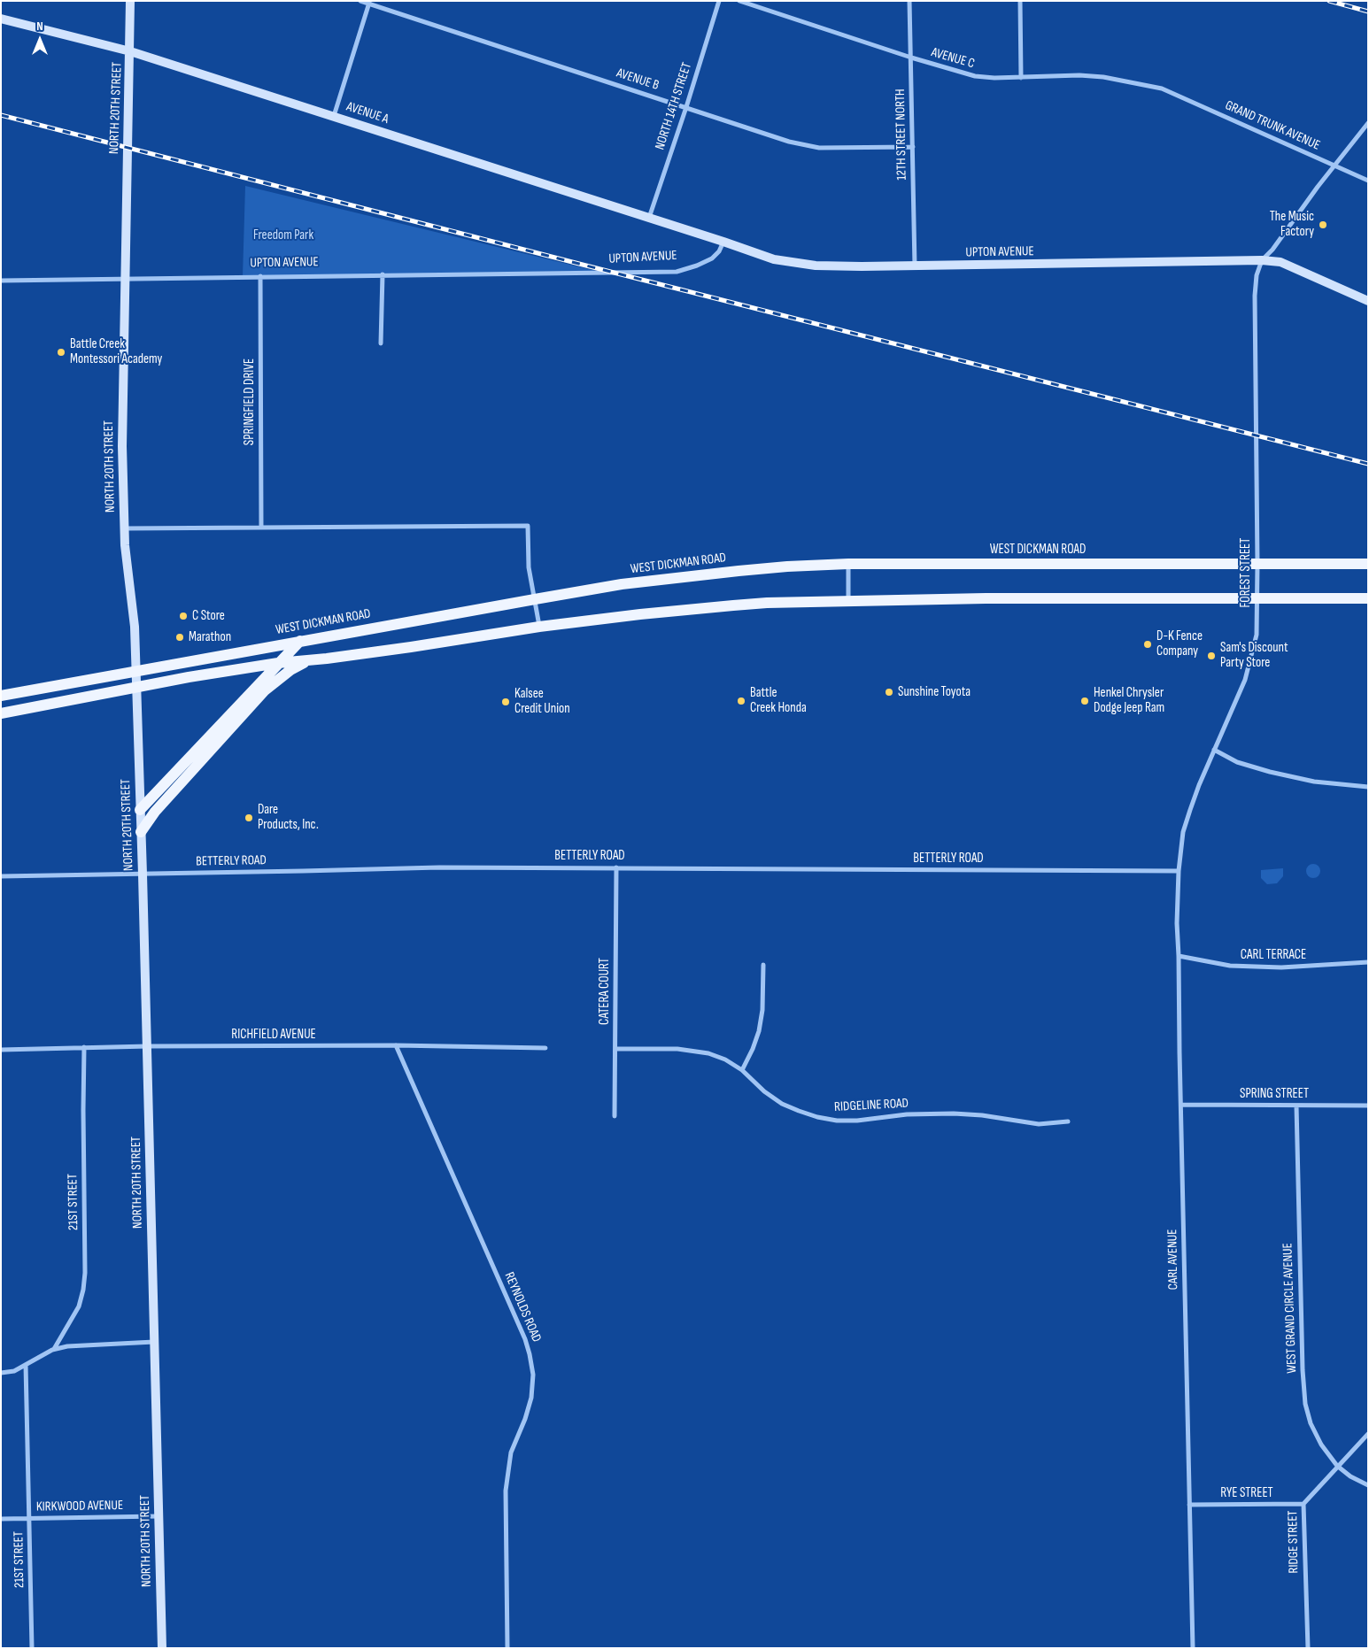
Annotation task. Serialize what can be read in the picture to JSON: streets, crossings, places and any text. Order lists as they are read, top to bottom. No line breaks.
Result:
{"streets":{"main road":["WEST DICKMAN ROAD"],"street":["AVENUE C","AVENUE B","NORTH 14TH STREET","NORTH 20TH STREET","AVENUE A","GRAND TRUNK AVENUE","12TH STREET NORTH","UPTON AVENUE","SPRINGFIELD DRIVE","FOREST STREET","BETTERLY ROAD","CARL TERRACE","CATERA COURT","RICHFIELD AVENUE","SPRING STREET","RIDGELINE ROAD","21ST STREET","CARL AVENUE","REYNOLDS ROAD","WEST GRAND CIRCLE AVENUE","RYE STREET","KIRKWOOD AVENUE","RIDGE STREET"]},"crossings":[["AVENUE C","GRAND TRUNK AVENUE"],["AVENUE C","12TH STREET NORTH"],["AVENUE B","NORTH 14TH STREET"],["AVENUE B","12TH STREET NORTH"],["NORTH 14TH STREET","AVENUE A"],["NORTH 20TH STREET","AVENUE A"],["NORTH 20TH STREET","UPTON AVENUE"],["NORTH 20TH STREET","WEST DICKMAN ROAD"],["NORTH 20TH STREET","BETTERLY ROAD"],["NORTH 20TH STREET","RICHFIELD AVENUE"],["NORTH 20TH STREET","KIRKWOOD AVENUE"],["AVENUE A","UPTON AVENUE"],["12TH STREET NORTH","UPTON AVENUE"],["UPTON AVENUE","SPRINGFIELD DRIVE"],["UPTON AVENUE","FOREST STREET"],["WEST DICKMAN ROAD","FOREST STREET"],["FOREST STREET","BETTERLY ROAD"],["FOREST STREET","CARL AVENUE"],["BETTERLY ROAD","CATERA COURT"],["BETTERLY ROAD","CARL AVENUE"],["CARL TERRACE","CARL AVENUE"],["CATERA COURT","RIDGELINE ROAD"],["RICHFIELD AVENUE","21ST STREET"],["RICHFIELD AVENUE","REYNOLDS ROAD"],["SPRING STREET","CARL AVENUE"],["SPRING STREET","WEST GRAND CIRCLE AVENUE"],["21ST STREET","KIRKWOOD AVENUE"],["CARL AVENUE","RYE STREET"],["WEST GRAND CIRCLE AVENUE","RIDGE STREET"],["RYE STREET","RIDGE STREET"]],"parks":["Freedom Park"],"places":["The Music Factory","Battle Creek Montessori Academy","C Store","Marathon","D-K Fence Company","Sam's Discount Party Store","Sunshine Toyota","Battle Creek Honda","Henkel Chrysler Dodge Jeep Ram","Kalsee Credit Union","Dare Products, Inc."],"north":"top"}
